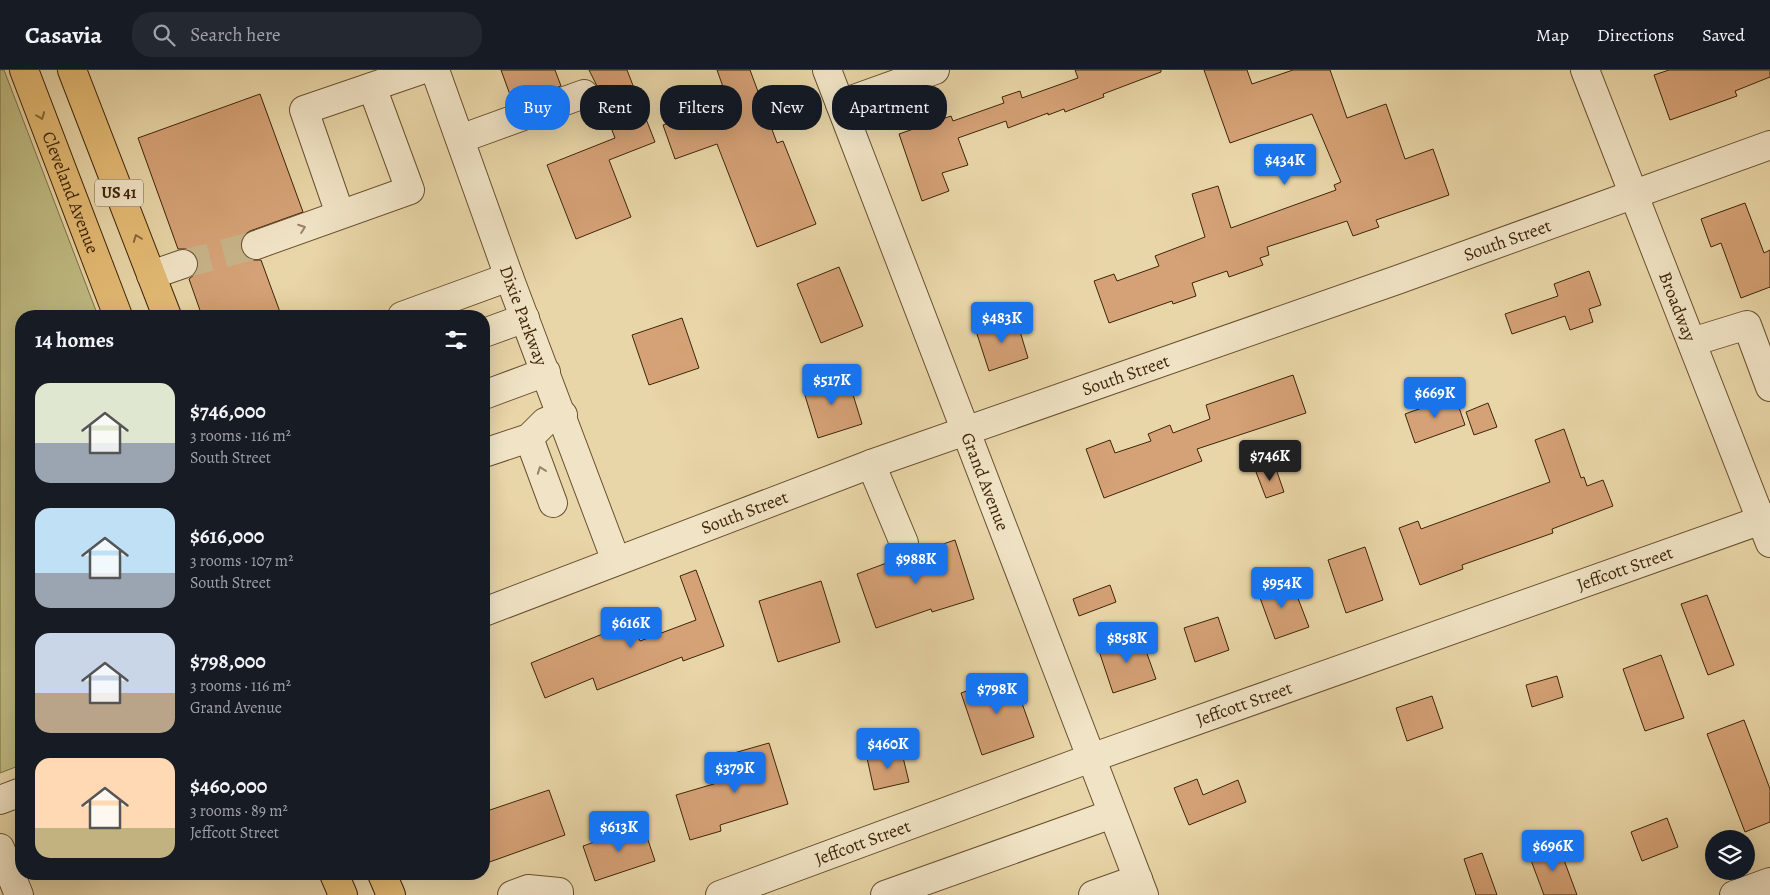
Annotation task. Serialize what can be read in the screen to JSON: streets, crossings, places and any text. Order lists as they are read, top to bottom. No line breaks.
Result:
{"streets":{"main road":["Cleveland Avenue","US 41"],"street":["South Street","Broadway","Dixie Parkway","Grand Avenue","Jeffcott Street"]},"crossings":[["South Street","Broadway"],["South Street","Dixie Parkway"],["South Street","Grand Avenue"],["Broadway","Jeffcott Street"],["Grand Avenue","Jeffcott Street"]],"page":{"header":"Casavia","search":"Search here","nav":["Map","Directions","Saved"],"chip":["Buy","Rent","Filters","New","Apartment"],"price":["$434K","$483K","$517K","$669K","$746K","$988K","$954K","$616K","$858K","$798K","$460K","$379K","$613K","$696K"],"heading":"14 homes","list":[{"name":"$746,000","note":"3 rooms · 116 m² · South Street"},{"name":"$616,000","note":"3 rooms · 107 m² · South Street"},{"name":"$798,000","note":"3 rooms · 116 m² · Grand Avenue"},{"name":"$460,000","note":"3 rooms · 89 m² · Jeffcott Street"}]}}
